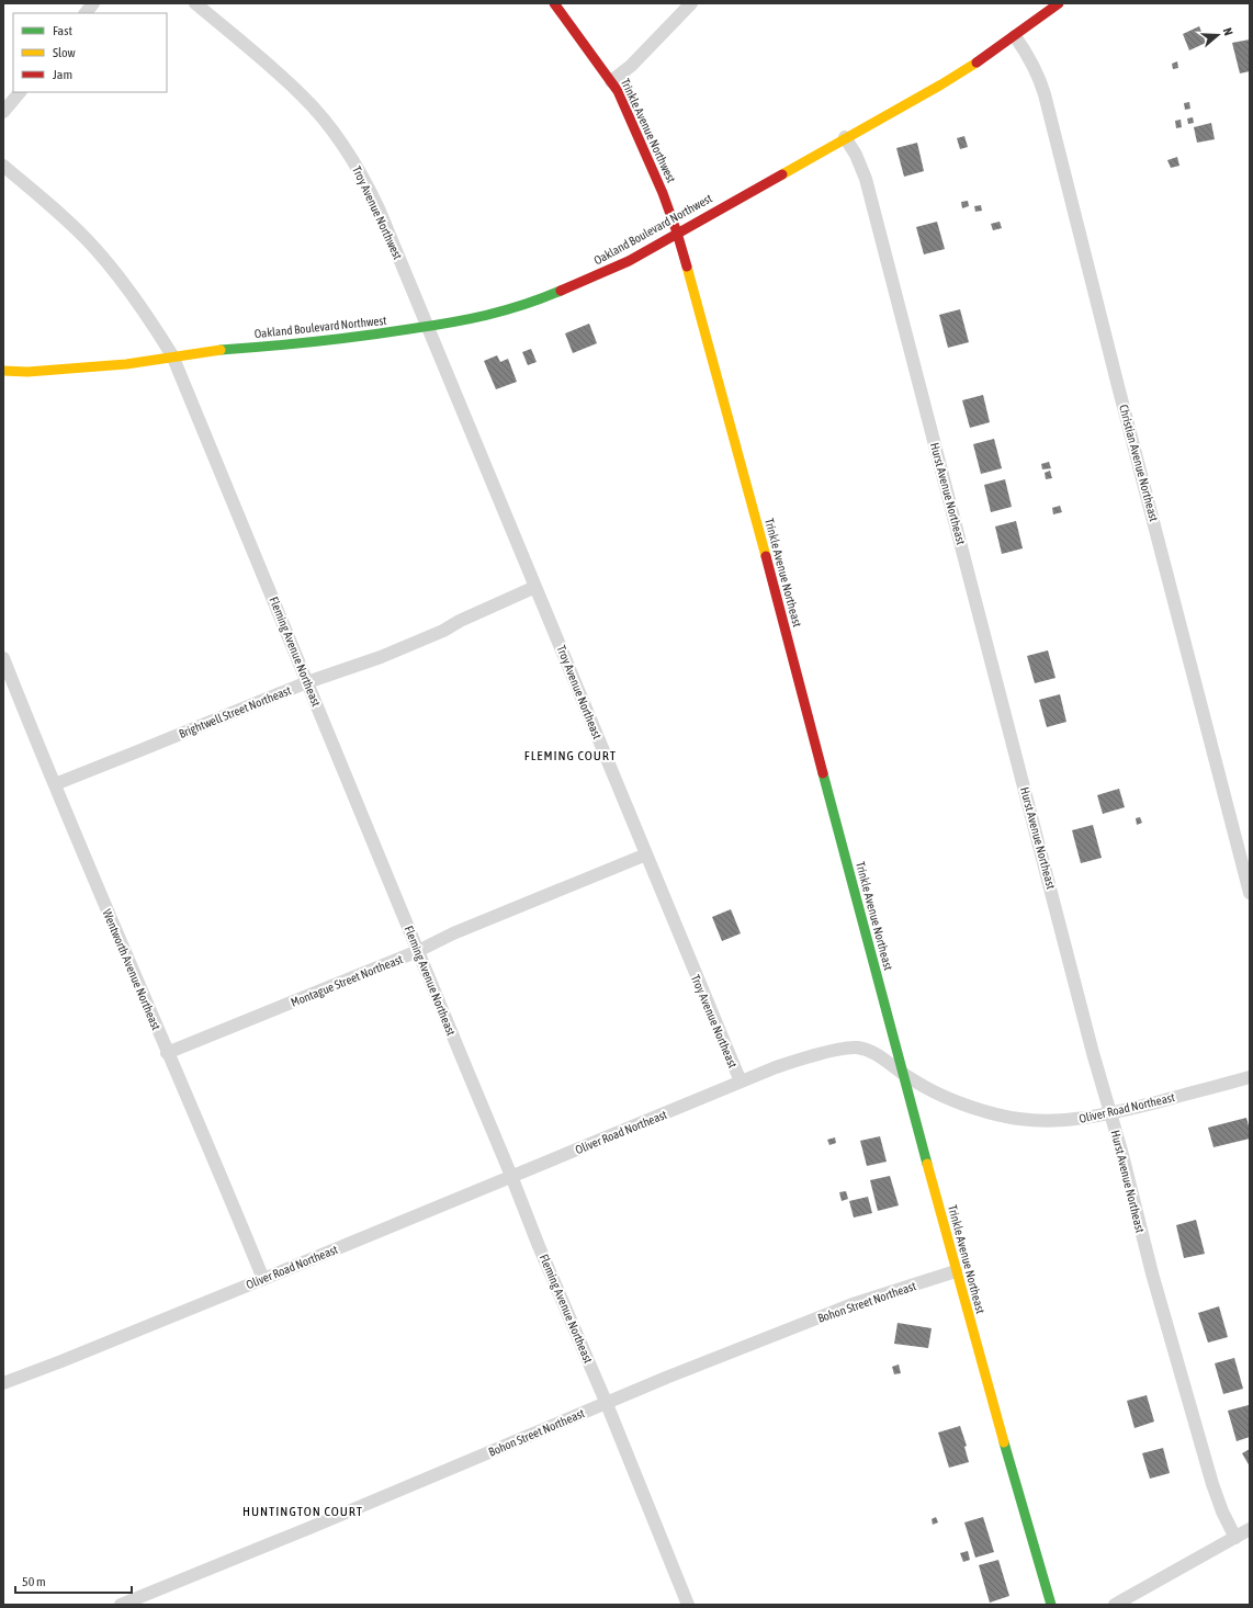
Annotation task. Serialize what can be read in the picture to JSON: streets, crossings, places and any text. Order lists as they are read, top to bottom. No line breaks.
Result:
{"streets":{"street":["Trinkle Avenue Northwest","Troy Avenue Northwest","Oakland Boulevard Northwest","Christian Avenue Northeast","Hurst Avenue Northeast","Trinkle Avenue Northeast","Fleming Avenue Northeast","Troy Avenue Northeast","Brightwell Street Northeast","Wentworth Avenue Northeast","Montague Street Northeast","Oliver Road Northeast","Bohon Street Northeast"]},"crossings":[["Trinkle Avenue Northwest","Oakland Boulevard Northwest"],["Trinkle Avenue Northwest","Trinkle Avenue Northeast"],["Troy Avenue Northwest","Oakland Boulevard Northwest"],["Troy Avenue Northwest","Troy Avenue Northeast"],["Oakland Boulevard Northwest","Christian Avenue Northeast"],["Oakland Boulevard Northwest","Hurst Avenue Northeast"],["Oakland Boulevard Northwest","Trinkle Avenue Northeast"],["Oakland Boulevard Northwest","Fleming Avenue Northeast"],["Oakland Boulevard Northwest","Troy Avenue Northeast"],["Hurst Avenue Northeast","Oliver Road Northeast"],["Trinkle Avenue Northeast","Oliver Road Northeast"],["Trinkle Avenue Northeast","Bohon Street Northeast"],["Fleming Avenue Northeast","Brightwell Street Northeast"],["Fleming Avenue Northeast","Montague Street Northeast"],["Fleming Avenue Northeast","Oliver Road Northeast"],["Fleming Avenue Northeast","Bohon Street Northeast"],["Troy Avenue Northeast","Brightwell Street Northeast"],["Troy Avenue Northeast","Montague Street Northeast"],["Troy Avenue Northeast","Oliver Road Northeast"],["Brightwell Street Northeast","Wentworth Avenue Northeast"],["Wentworth Avenue Northeast","Montague Street Northeast"],["Wentworth Avenue Northeast","Oliver Road Northeast"]],"districts":["FLEMING COURT","HUNTINGTON COURT"],"legend":["Fast","Slow","Jam"],"scale_bar":"50 m","north":"right"}
